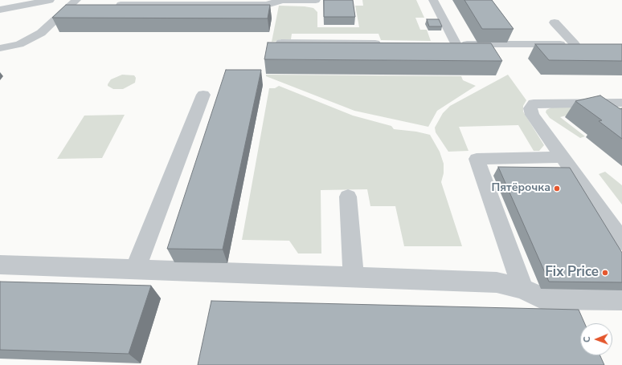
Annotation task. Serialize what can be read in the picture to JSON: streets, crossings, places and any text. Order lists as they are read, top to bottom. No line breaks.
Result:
{"places":["Пятёрочка","Fix Price"],"north":"left"}
